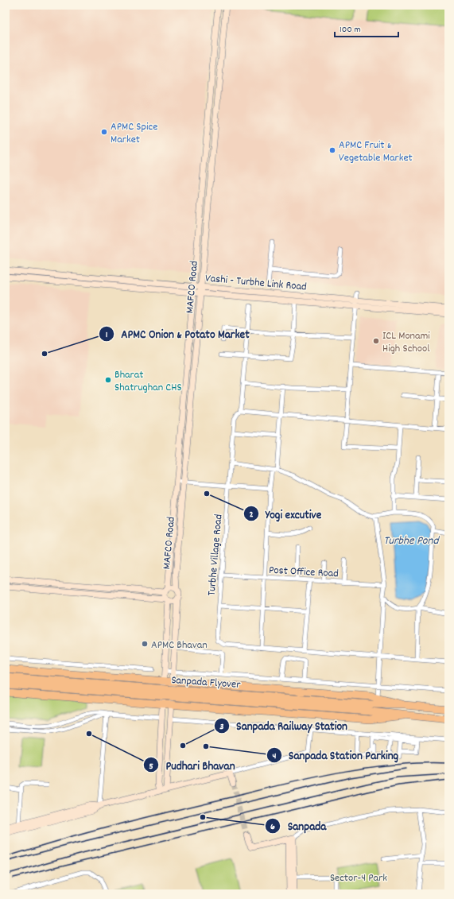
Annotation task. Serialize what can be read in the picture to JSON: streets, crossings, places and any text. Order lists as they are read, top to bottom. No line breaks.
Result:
{"streets":{"highway":["Sanpada Flyover"],"main road":["Vashi - Turbhe Link Road","MAFCO Road"],"street":["Turbhe Village Road","Post Office Road"]},"crossings":[["Vashi - Turbhe Link Road","MAFCO Road"],["Turbhe Village Road","Post Office Road"]],"water":["Turbhe Pond"],"parks":["Sector-4 Park"],"places":["APMC Spice Market","APMC Fruit & Vegetable Market","ICL Monami High School","APMC Onion & Potato Market","Bharat Shatrughan CHS","Yogi excutive","APMC Bhavan","Pudhari Bhavan","Sanpada Railway Station","Sanpada Station Parking","Sanpada"],"scale_bar":"100 m"}
